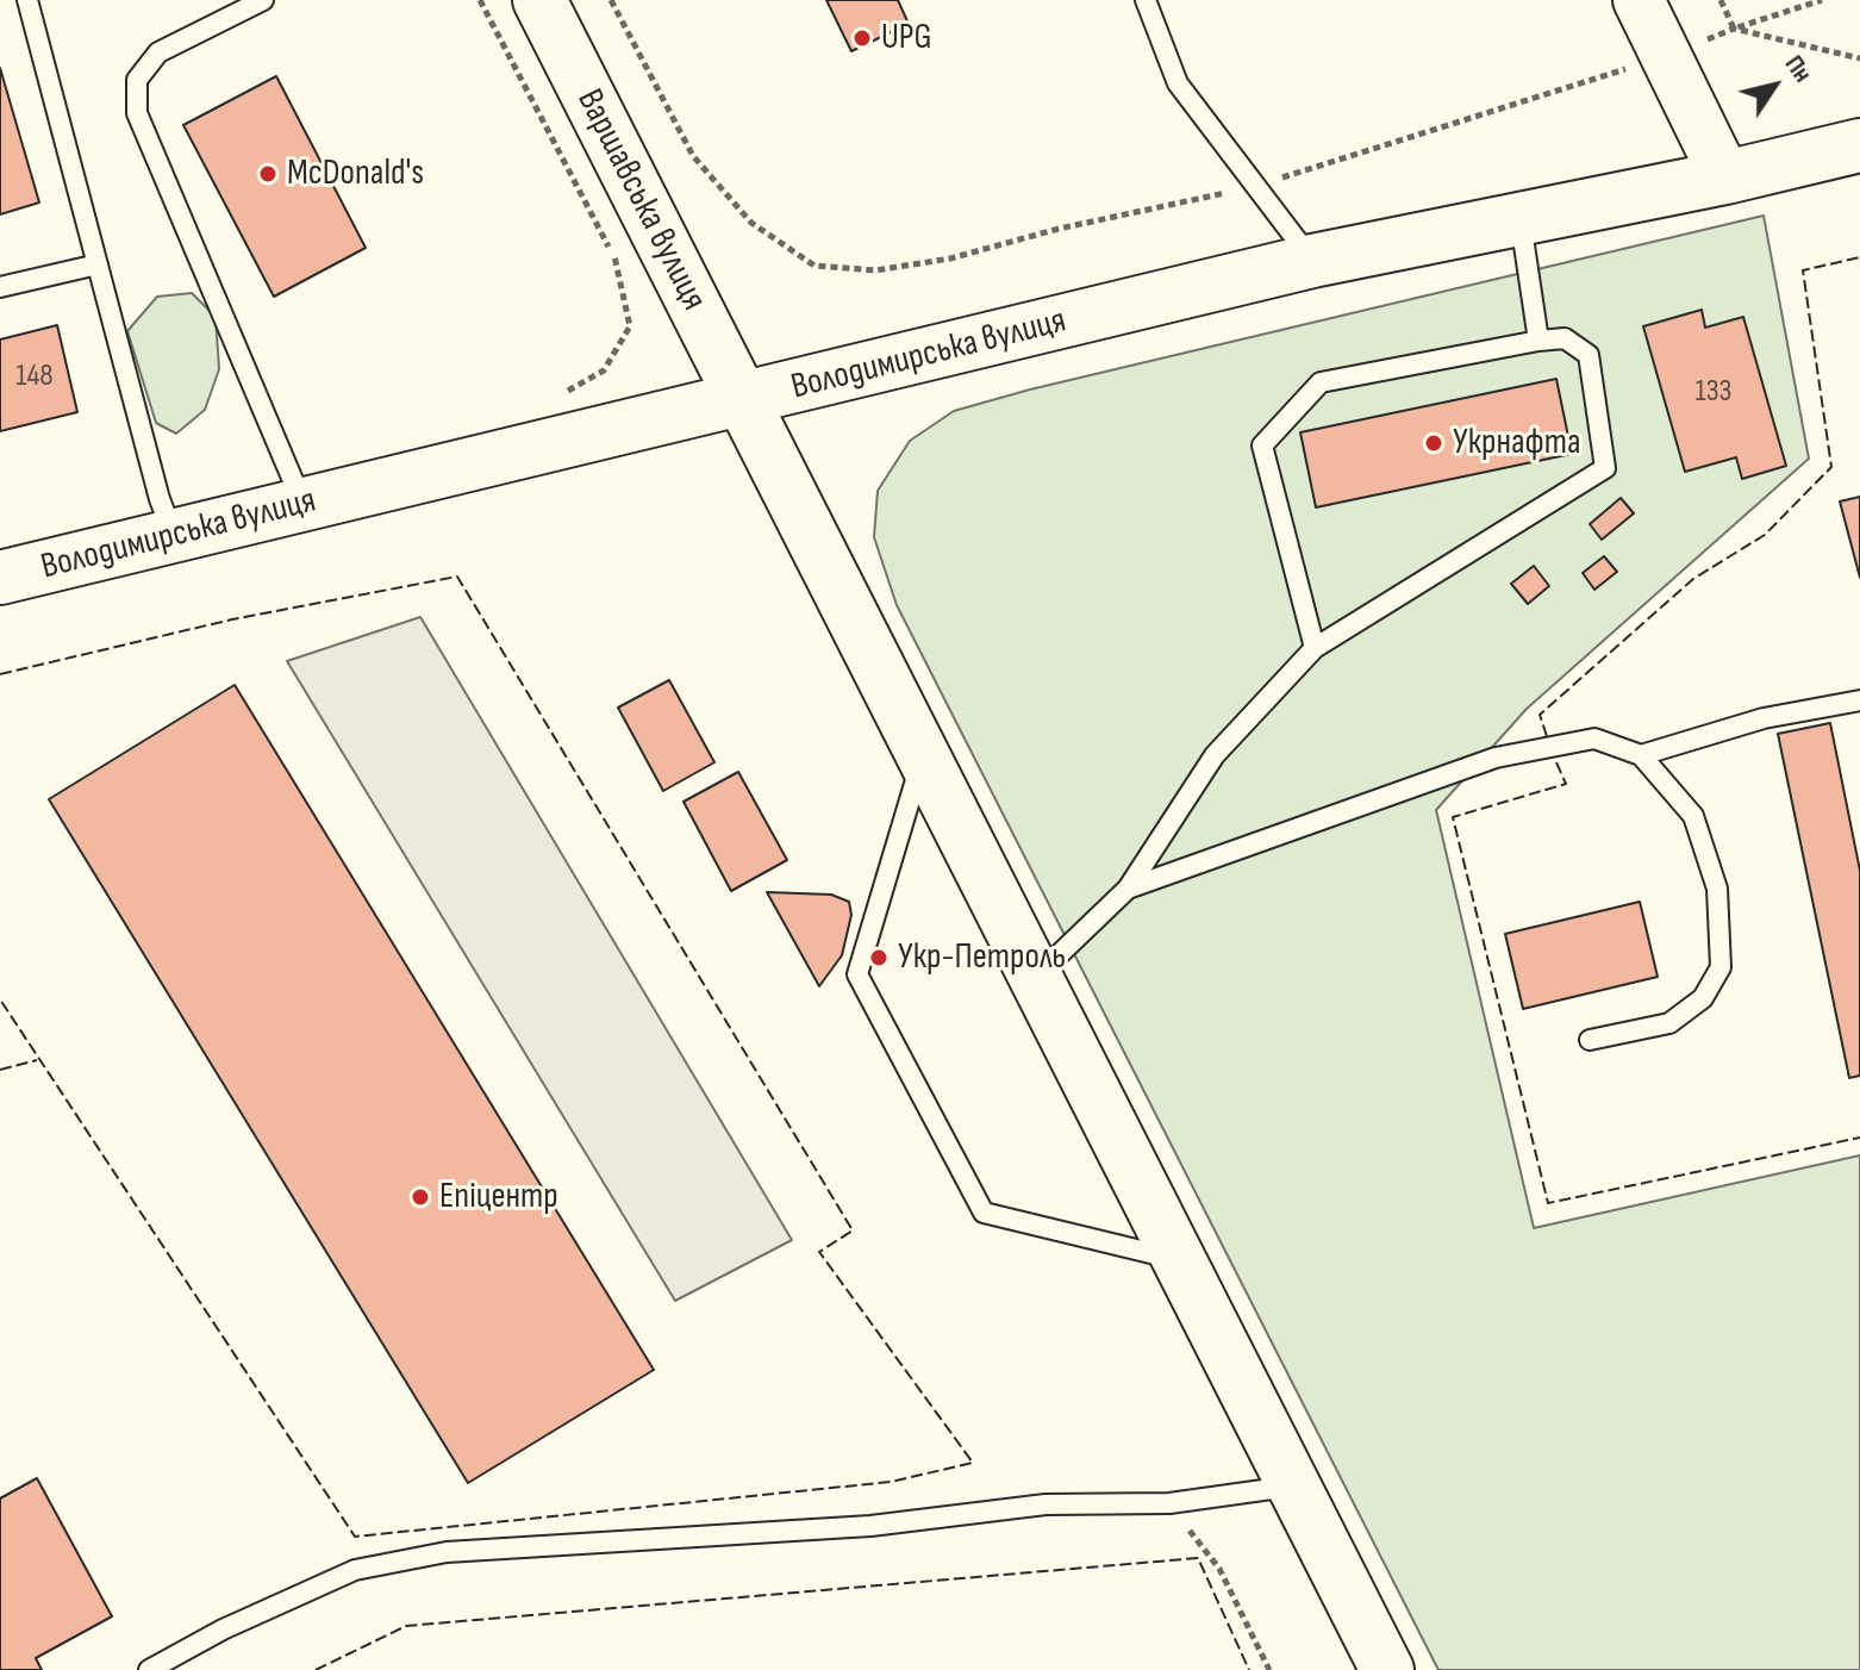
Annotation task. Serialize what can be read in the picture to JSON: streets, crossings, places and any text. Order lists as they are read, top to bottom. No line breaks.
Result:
{"streets":{"main road":["Варшавська вулиця","Володимирська вулиця"]},"crossings":[["Варшавська вулиця","Володимирська вулиця"]],"places":["UPG","McDonald's","Укрнафта","Укр-Петроль","Епіцентр"],"house_numbers":["148","133"],"north":"top right"}
